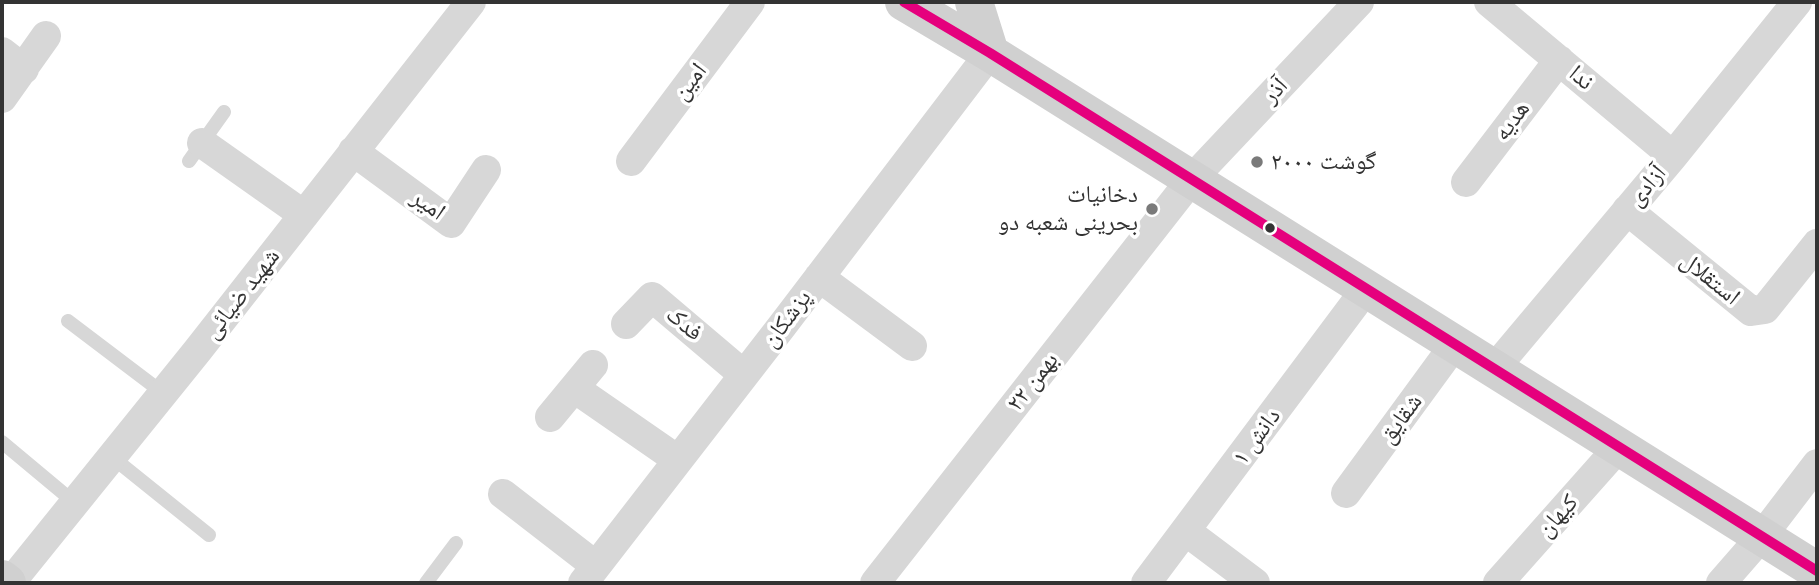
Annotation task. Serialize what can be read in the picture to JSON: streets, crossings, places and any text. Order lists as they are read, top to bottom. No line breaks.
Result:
{"streets":{"street":["ندا","امین","آذر","هدیه","آزادی","امیر","استقلال","شهید ضیائی","پزشکان","فدک","۲۲ بهمن","شقایق","دانش ۱","کیهان"]},"crossings":[["ندا","هدیه"],["ندا","آزادی"],["آذر","۲۲ بهمن"],["آزادی","استقلال"],["امیر","شهید ضیائی"],["پزشکان","فدک"]],"places":["گوشت ۲۰۰۰","دخانیات بحرینی شعبه دو"]}
